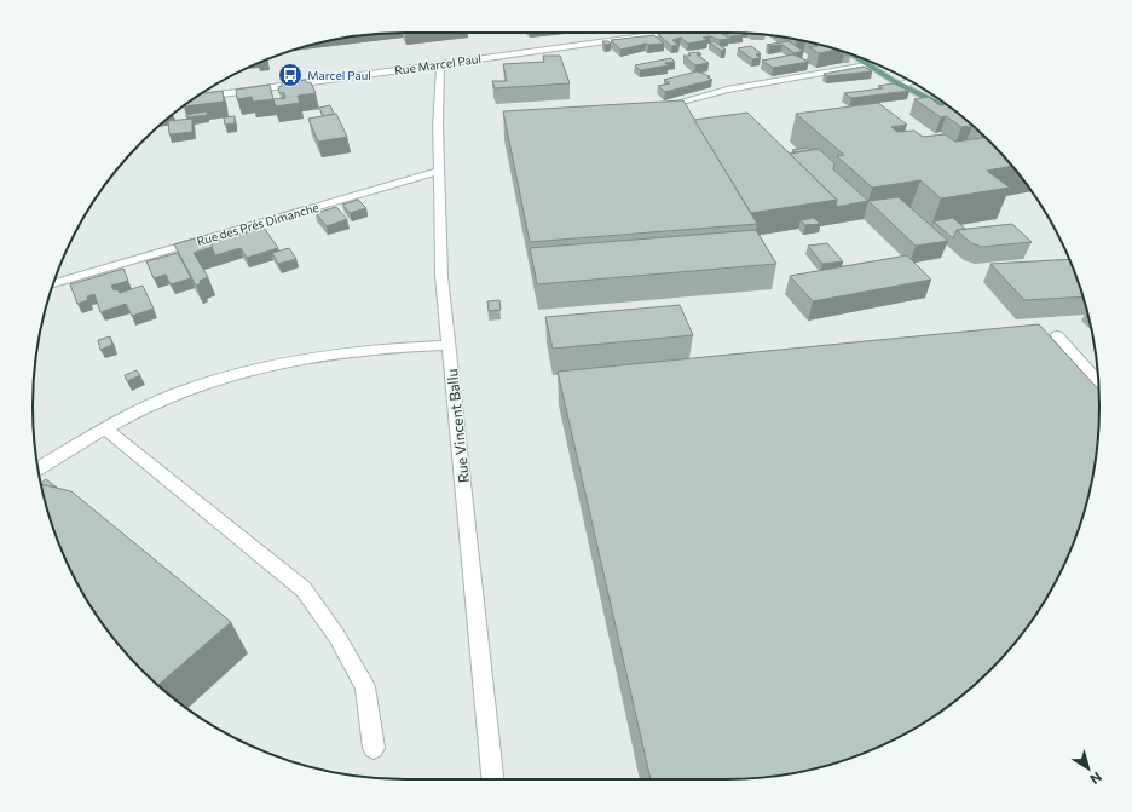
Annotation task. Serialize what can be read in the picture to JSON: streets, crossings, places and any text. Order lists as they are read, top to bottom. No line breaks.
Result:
{"streets":{"street":["Rue Marcel Paul","Rue des Prés Dimanche","Rue Vincent Ballu"]},"crossings":[["Rue Marcel Paul","Rue Vincent Ballu"],["Rue des Prés Dimanche","Rue Vincent Ballu"]],"places":{"bus stop":["Marcel Paul"]},"north":"bottom right"}
